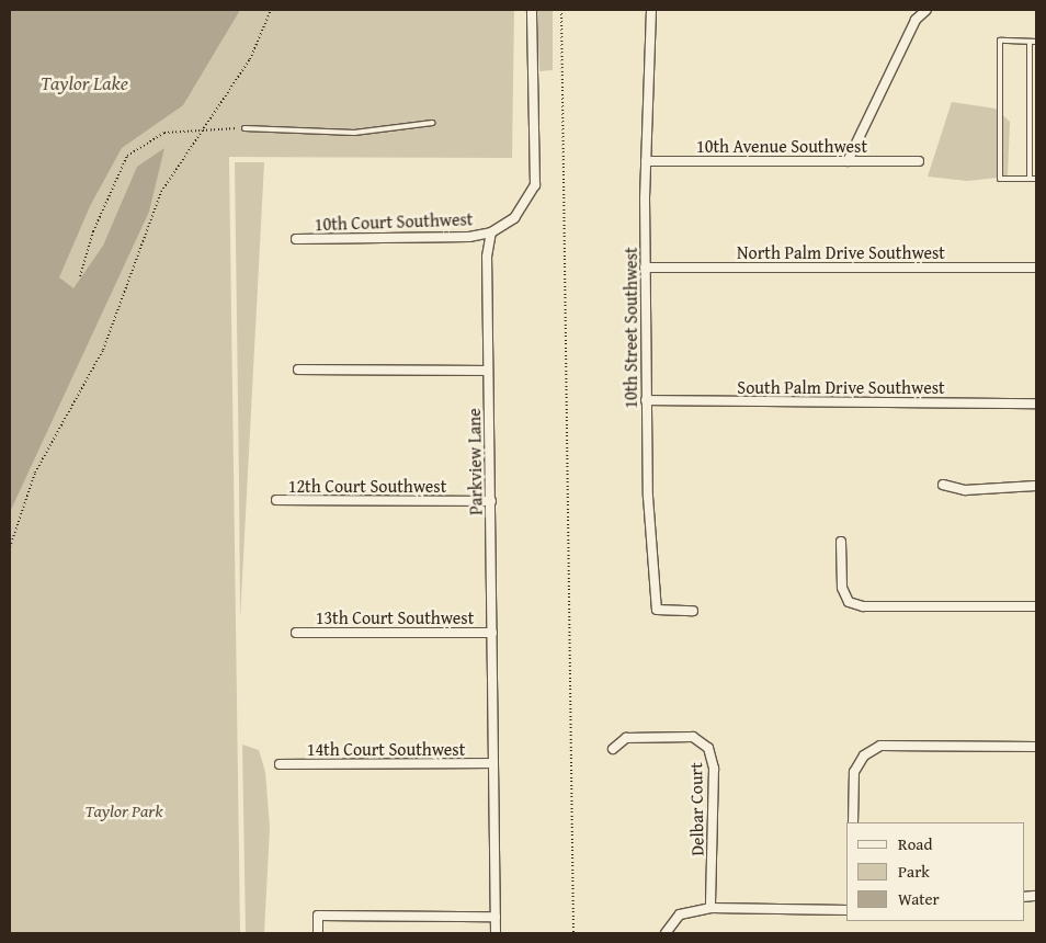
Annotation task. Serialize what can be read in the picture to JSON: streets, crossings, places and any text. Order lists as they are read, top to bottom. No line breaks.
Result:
{"streets":{"street":["10th Avenue Southwest","10th Court Southwest","North Palm Drive Southwest","10th Street Southwest","South Palm Drive Southwest","Parkview Lane","12th Court Southwest","13th Court Southwest","14th Court Southwest","Delbar Court"]},"crossings":[["10th Avenue Southwest","10th Street Southwest"],["10th Court Southwest","Parkview Lane"],["North Palm Drive Southwest","10th Street Southwest"],["10th Street Southwest","South Palm Drive Southwest"],["Parkview Lane","12th Court Southwest"],["Parkview Lane","13th Court Southwest"],["Parkview Lane","14th Court Southwest"]],"water":["Taylor Lake"],"parks":["Taylor Park"],"legend":["Road","Park","Water"]}
